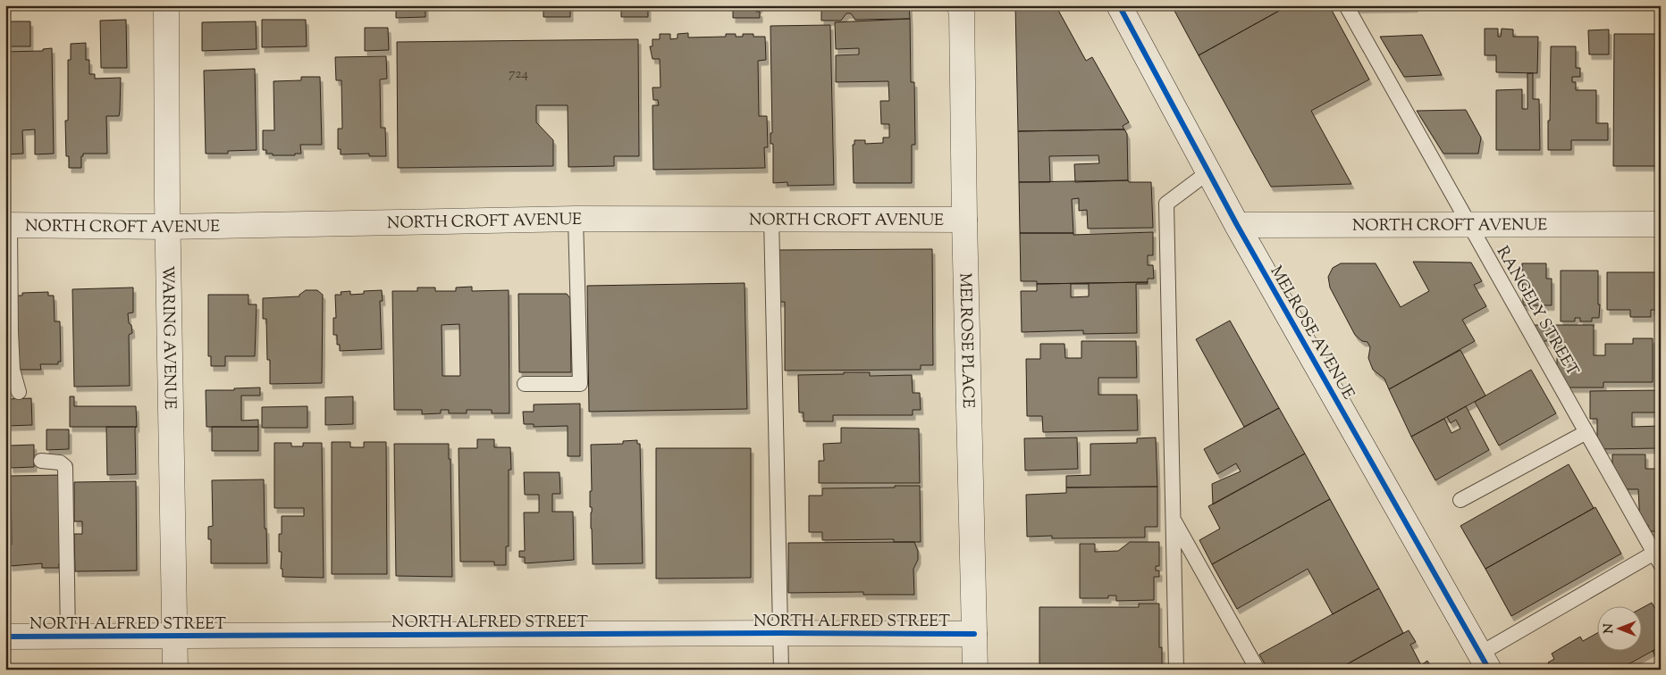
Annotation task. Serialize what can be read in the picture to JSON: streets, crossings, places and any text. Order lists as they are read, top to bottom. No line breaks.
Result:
{"streets":{"street":["NORTH CROFT AVENUE","MELROSE AVENUE","WARING AVENUE","MELROSE PLACE","NORTH ALFRED STREET"],"lane":["RANGELY STREET"]},"crossings":[["NORTH CROFT AVENUE","RANGELY STREET"],["NORTH CROFT AVENUE","MELROSE AVENUE"],["NORTH CROFT AVENUE","WARING AVENUE"],["NORTH CROFT AVENUE","MELROSE PLACE"],["WARING AVENUE","NORTH ALFRED STREET"],["MELROSE PLACE","NORTH ALFRED STREET"]],"house_numbers":["724"],"north":"left"}
